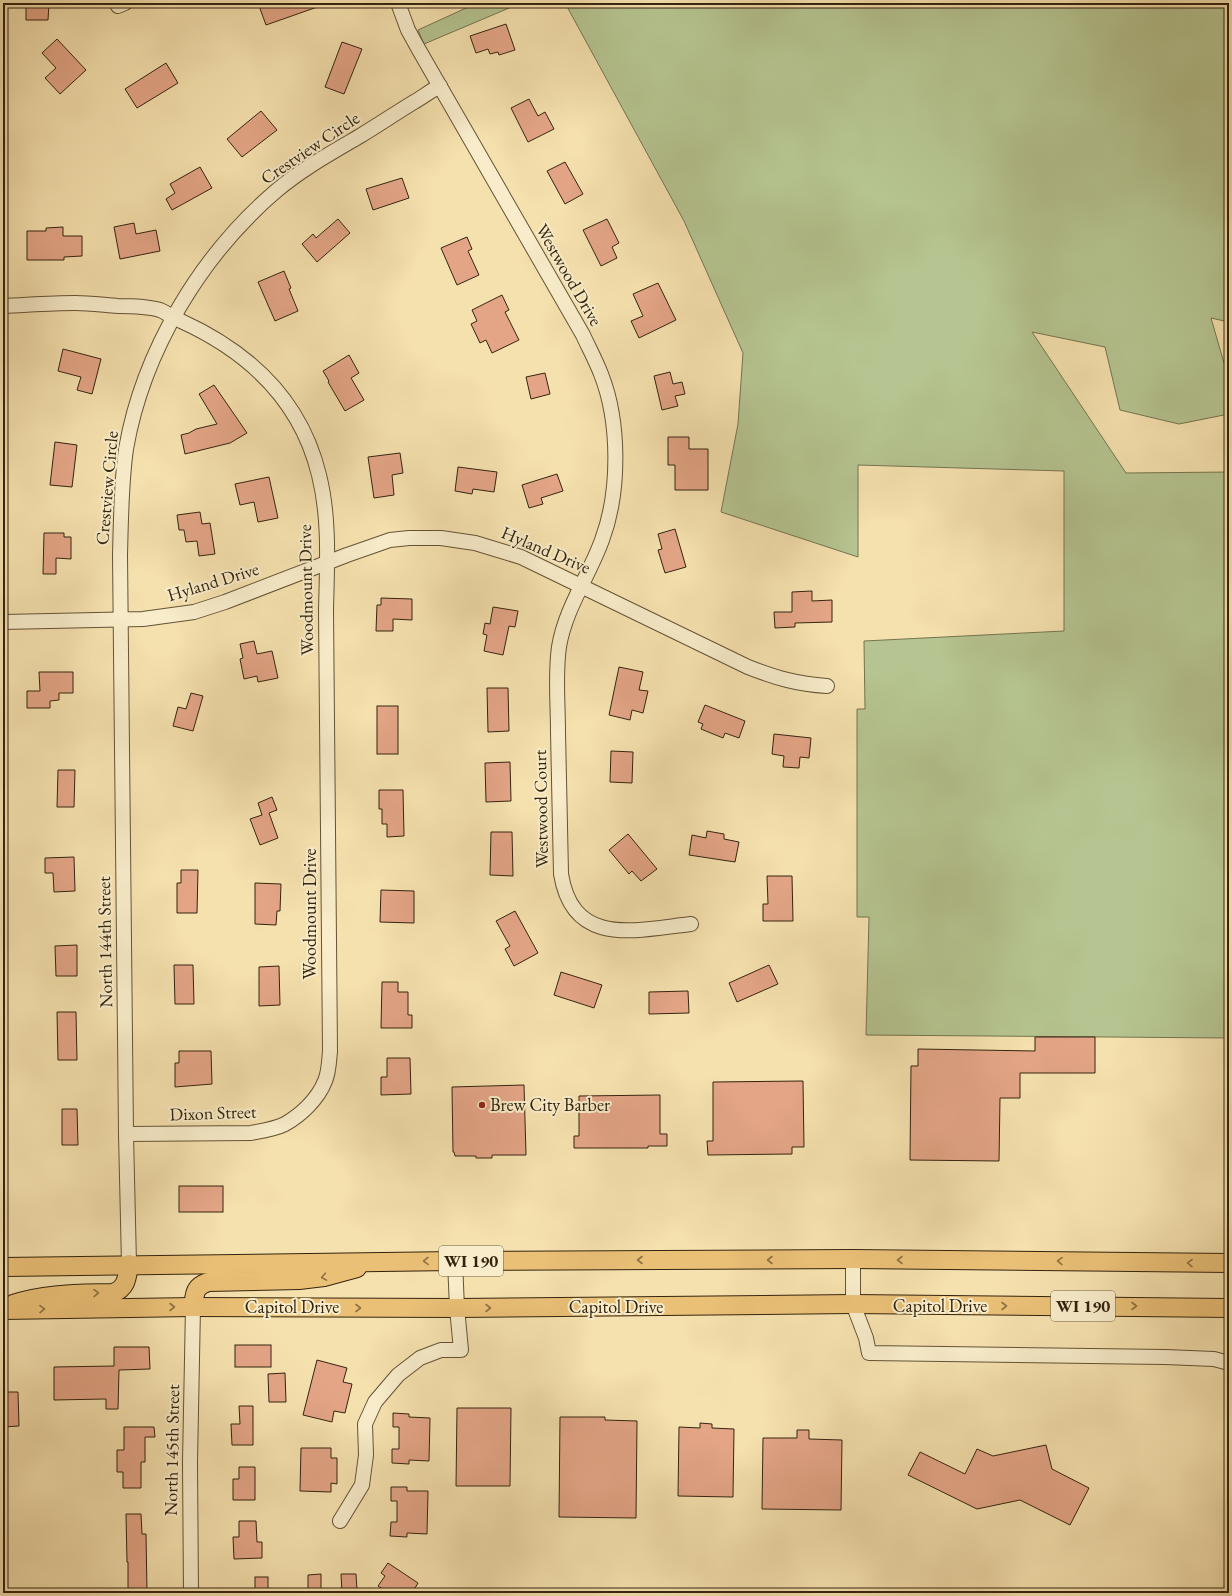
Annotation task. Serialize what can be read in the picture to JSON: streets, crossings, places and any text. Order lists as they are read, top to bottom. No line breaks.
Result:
{"streets":{"main road":["WI 190","Capitol Drive"],"street":["Crestview Circle","Westwood Drive","Hyland Drive","Woodmount Drive","Westwood Court","North 144th Street","Dixon Street","North 145th Street"]},"crossings":[["Crestview Circle","Westwood Drive"],["Crestview Circle","Hyland Drive"],["Crestview Circle","Woodmount Drive"],["Crestview Circle","North 144th Street"],["Westwood Drive","Hyland Drive"],["Westwood Drive","Westwood Court"],["Hyland Drive","Woodmount Drive"],["Hyland Drive","Westwood Court"],["Hyland Drive","North 144th Street"],["Woodmount Drive","Dixon Street"],["North 144th Street","Dixon Street"],["North 144th Street","WI 190"],["Capitol Drive","North 145th Street"]],"places":["Brew City Barber"]}
